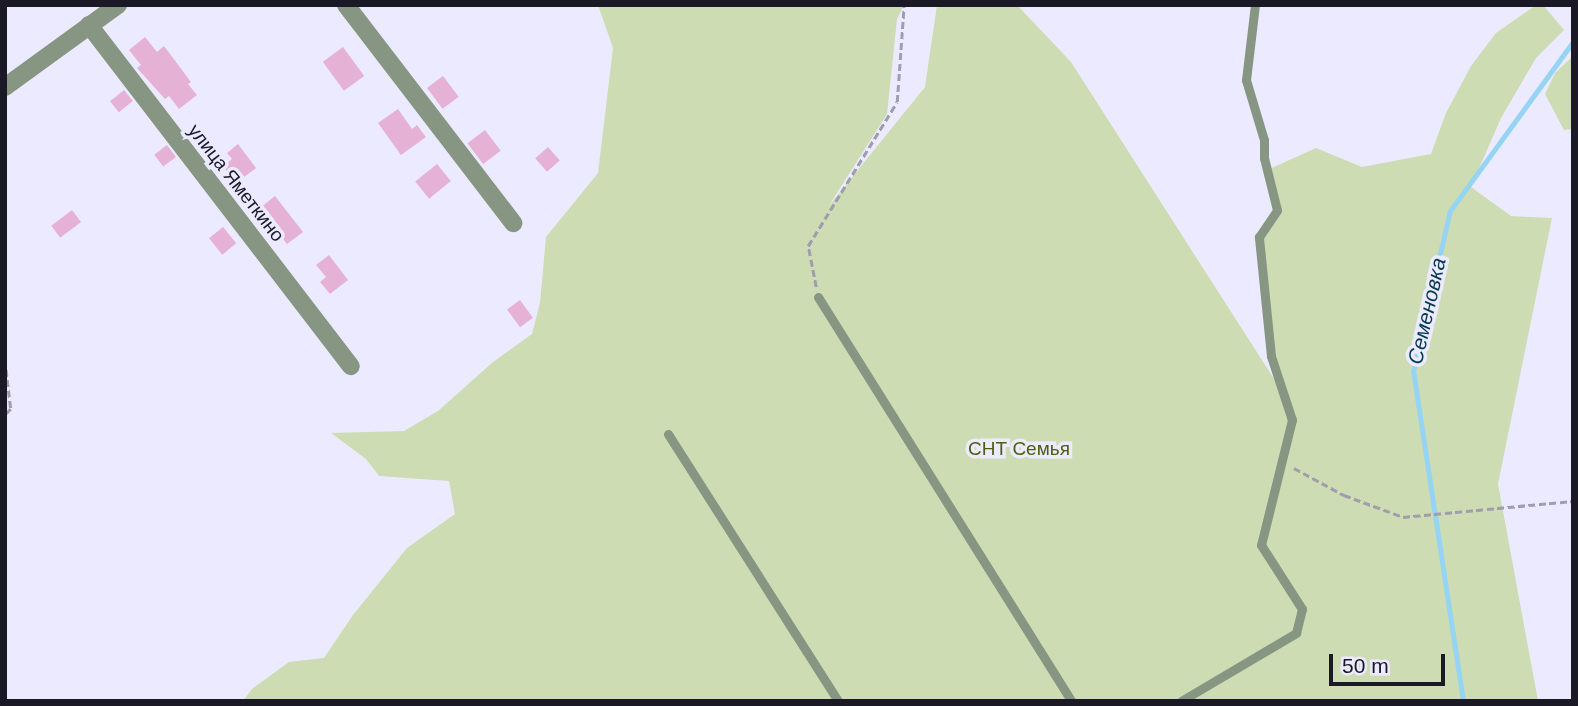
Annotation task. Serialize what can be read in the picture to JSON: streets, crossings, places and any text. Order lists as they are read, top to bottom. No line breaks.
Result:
{"streets":{"street":["улица Яметкино"]},"water":["Семеновка"],"parks":["СНТ Семья"],"scale_bar":"50 m"}
